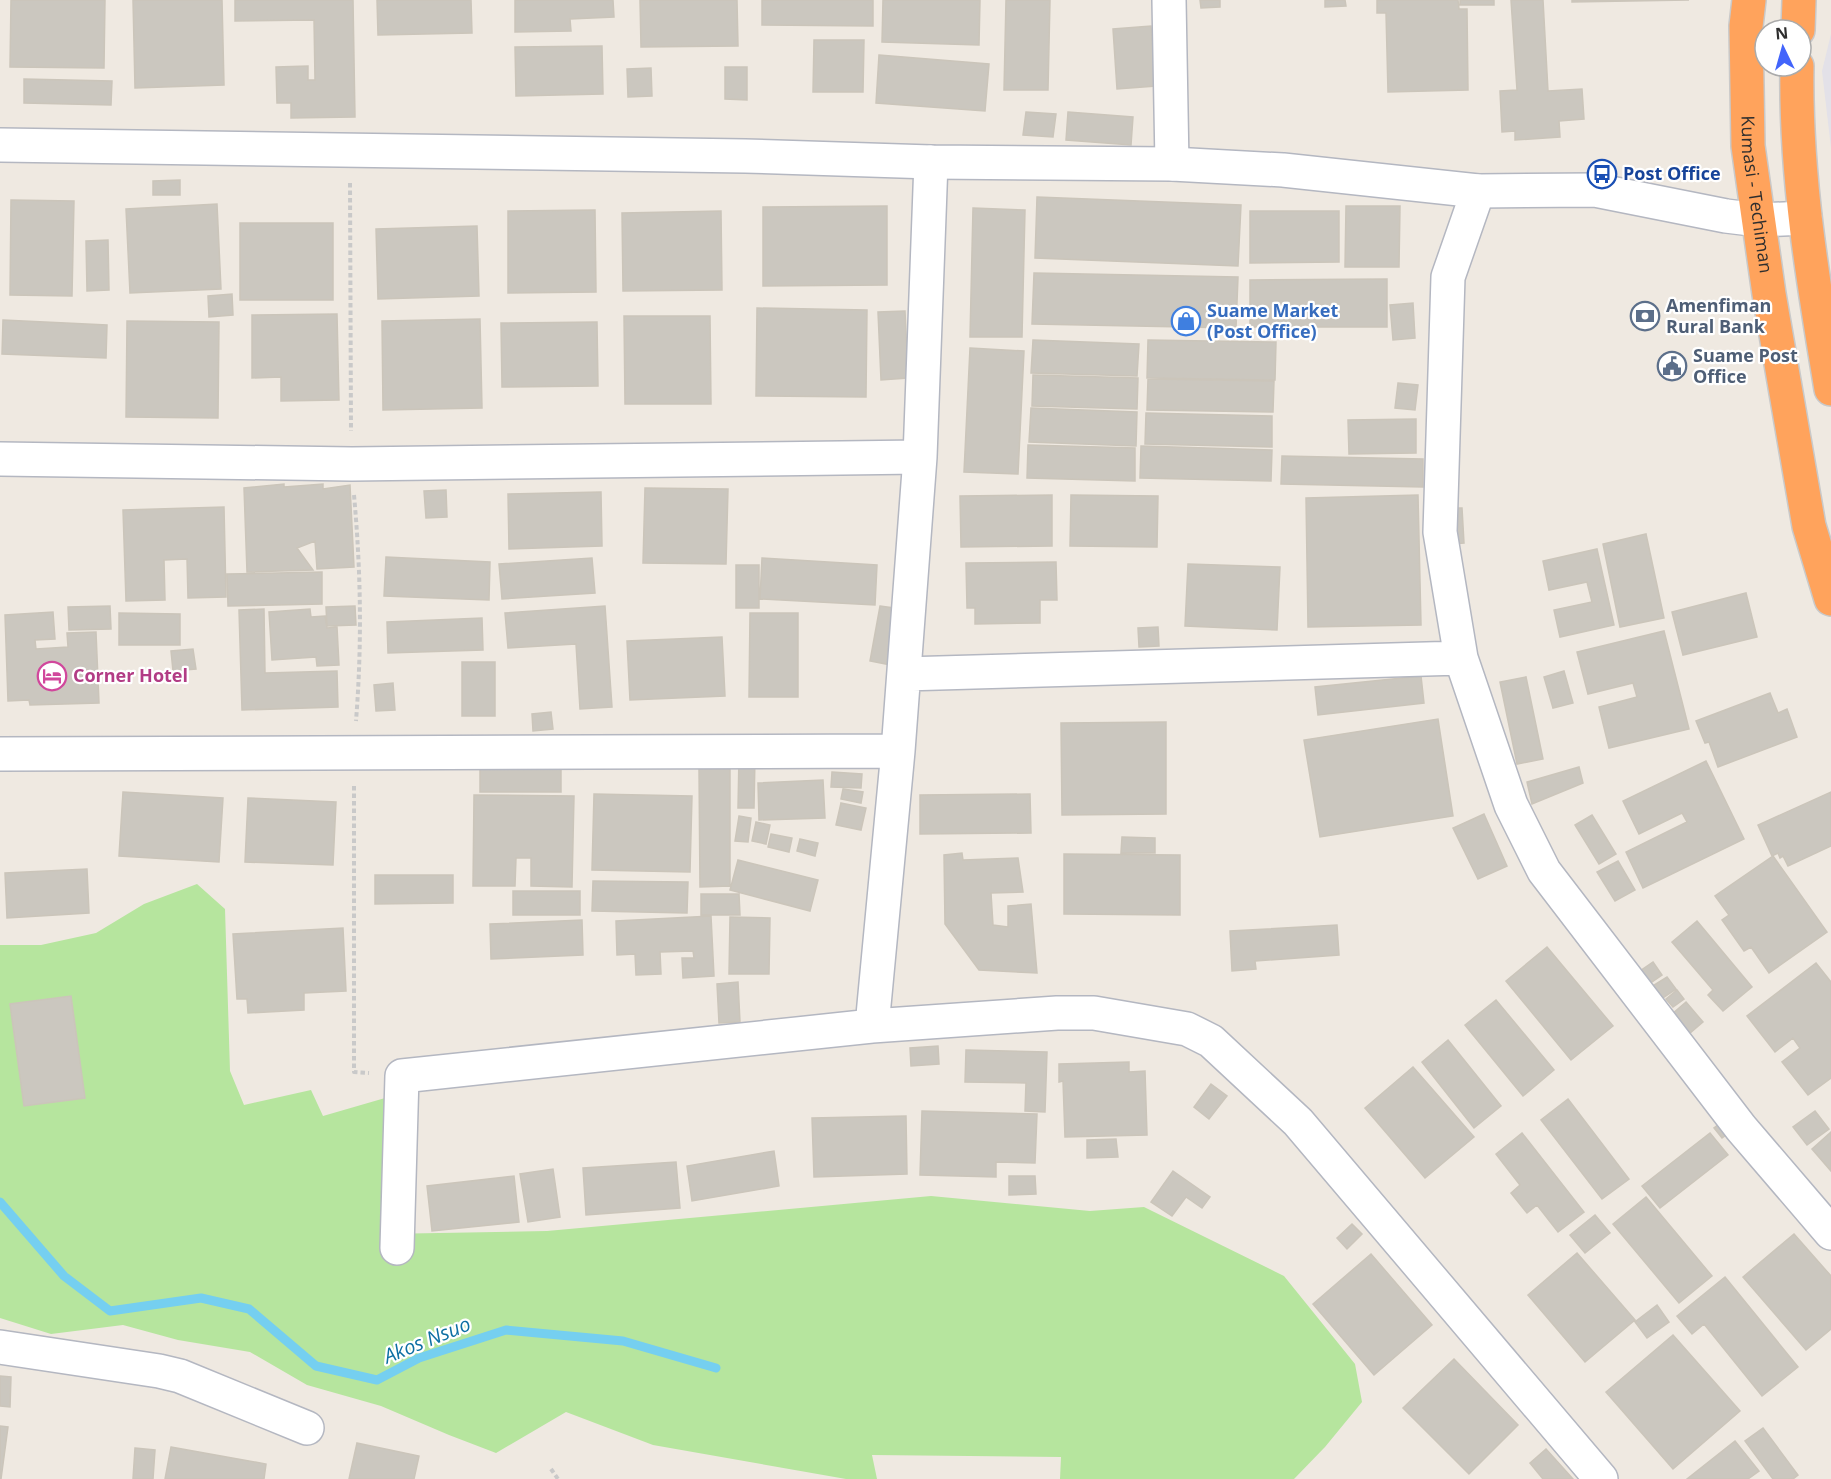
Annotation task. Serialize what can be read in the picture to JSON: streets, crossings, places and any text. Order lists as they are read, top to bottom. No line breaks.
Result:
{"streets":{"highway":["Kumasi - Techiman"]},"water":["Akos Nsuo"],"places":{"bus stop":["Post Office"],"bank":["Amenfiman Rural Bank"],"shop":["Suame Market (Post Office)"],"public building":["Suame Post Office"],"hotel":["Corner Hotel"]},"north":"top"}
